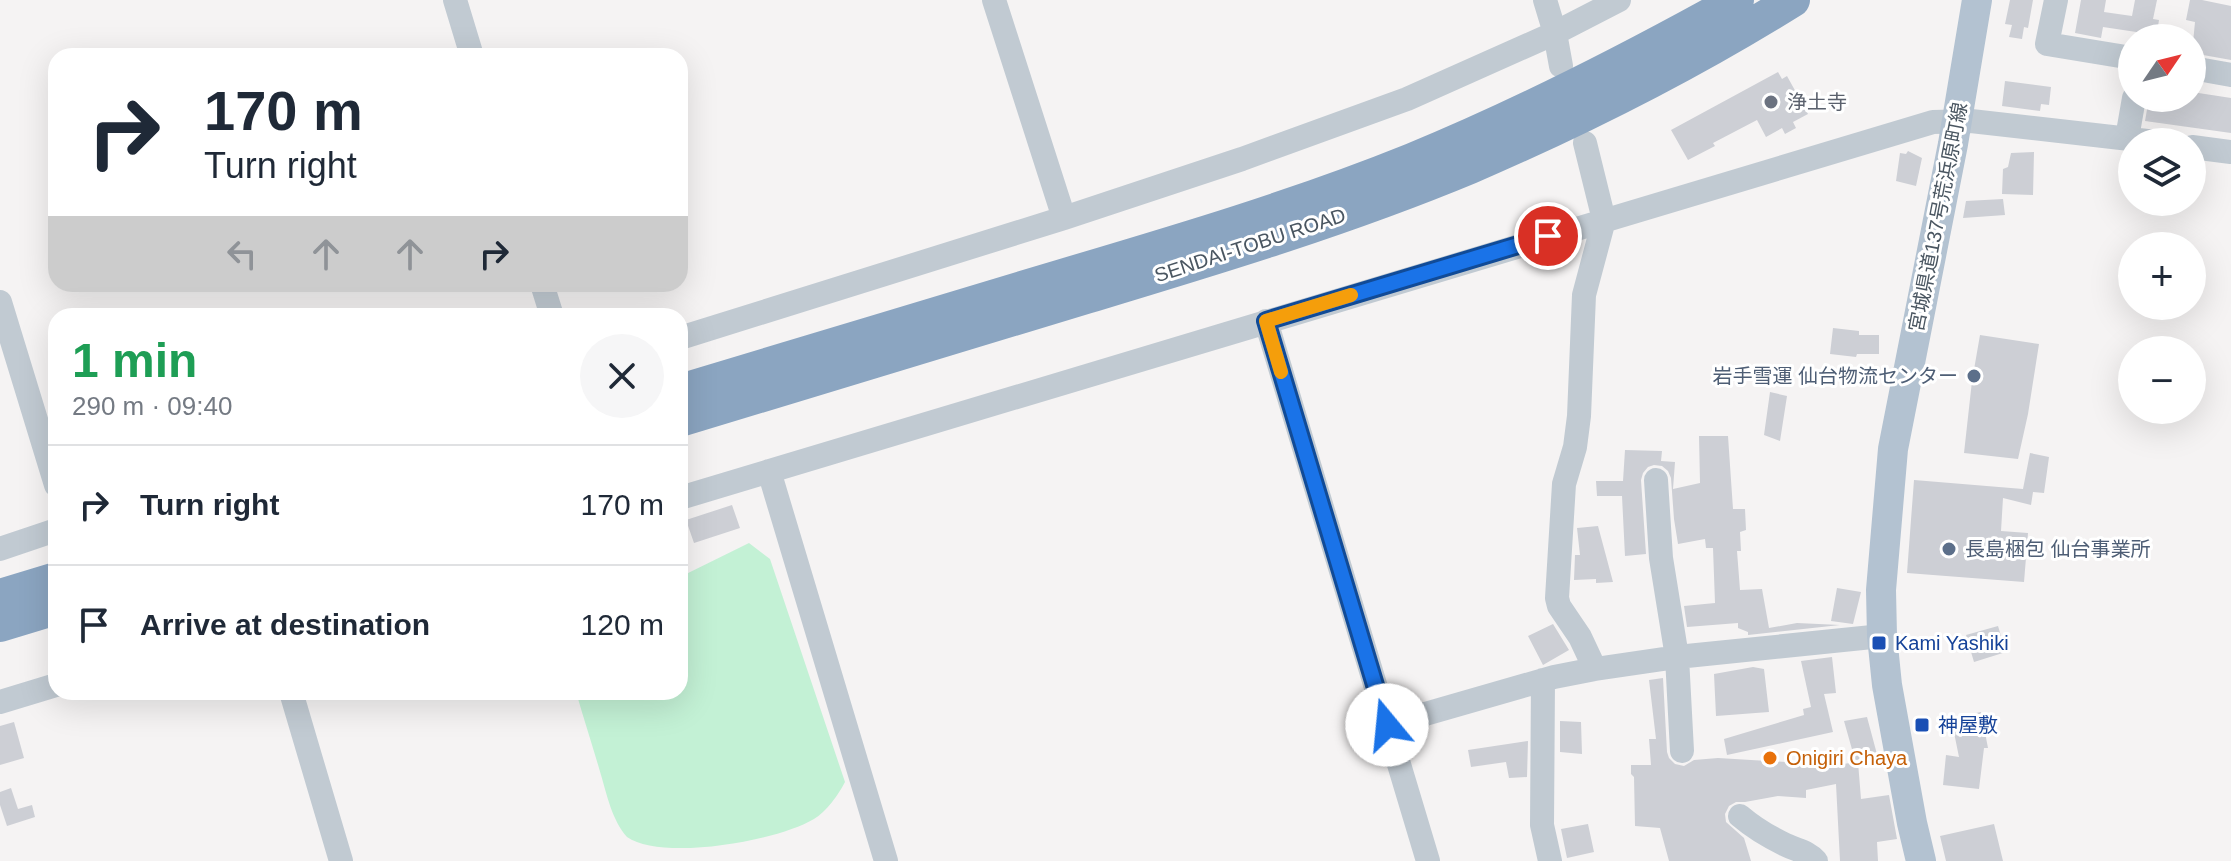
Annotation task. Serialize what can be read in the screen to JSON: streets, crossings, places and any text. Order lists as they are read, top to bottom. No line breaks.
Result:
{"streets":{"highway":["SENDAI-TOBU ROAD"],"main road":["宮城県道137号荒浜原町線"]},"places":{"other":["浄土寺","岩手雪運 仙台物流センター","長島梱包 仙台事業所","Onigiri Chaya"],"transit":["Kami Yashiki","神屋敷"]},"north":"top right","page":{"map_buttons":["+","−"],"turn":["170 m","Turn right"],"heading":["1 min","290 m · 09:40"],"list":[{"name":"Turn right","value":"170 m"},{"name":"Arrive at destination","value":"120 m"}]}}
